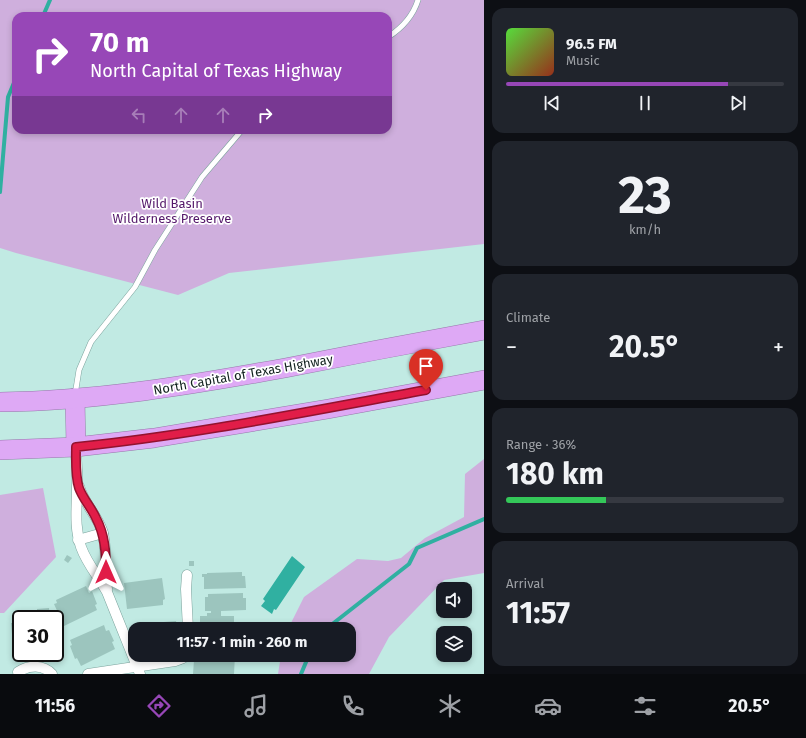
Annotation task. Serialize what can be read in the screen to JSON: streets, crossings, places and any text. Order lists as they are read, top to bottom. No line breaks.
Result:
{"streets":{"highway":["North Capital of Texas Highway"]},"parks":["Wild Basin Wilderness Preserve"],"page":{"turn":["70 m","North Capital of Texas Highway"],"song":["96.5 FM","Music"],"tile":[["23","km/h"],"Climate",["Range · 36%","180 km"],["Arrival","11:57"]],"heat":["−","20.5°","+"],"limit":"30","trip":"11:57 · 1 min · 260 m","tabs":["11:56","20.5°"]}}
